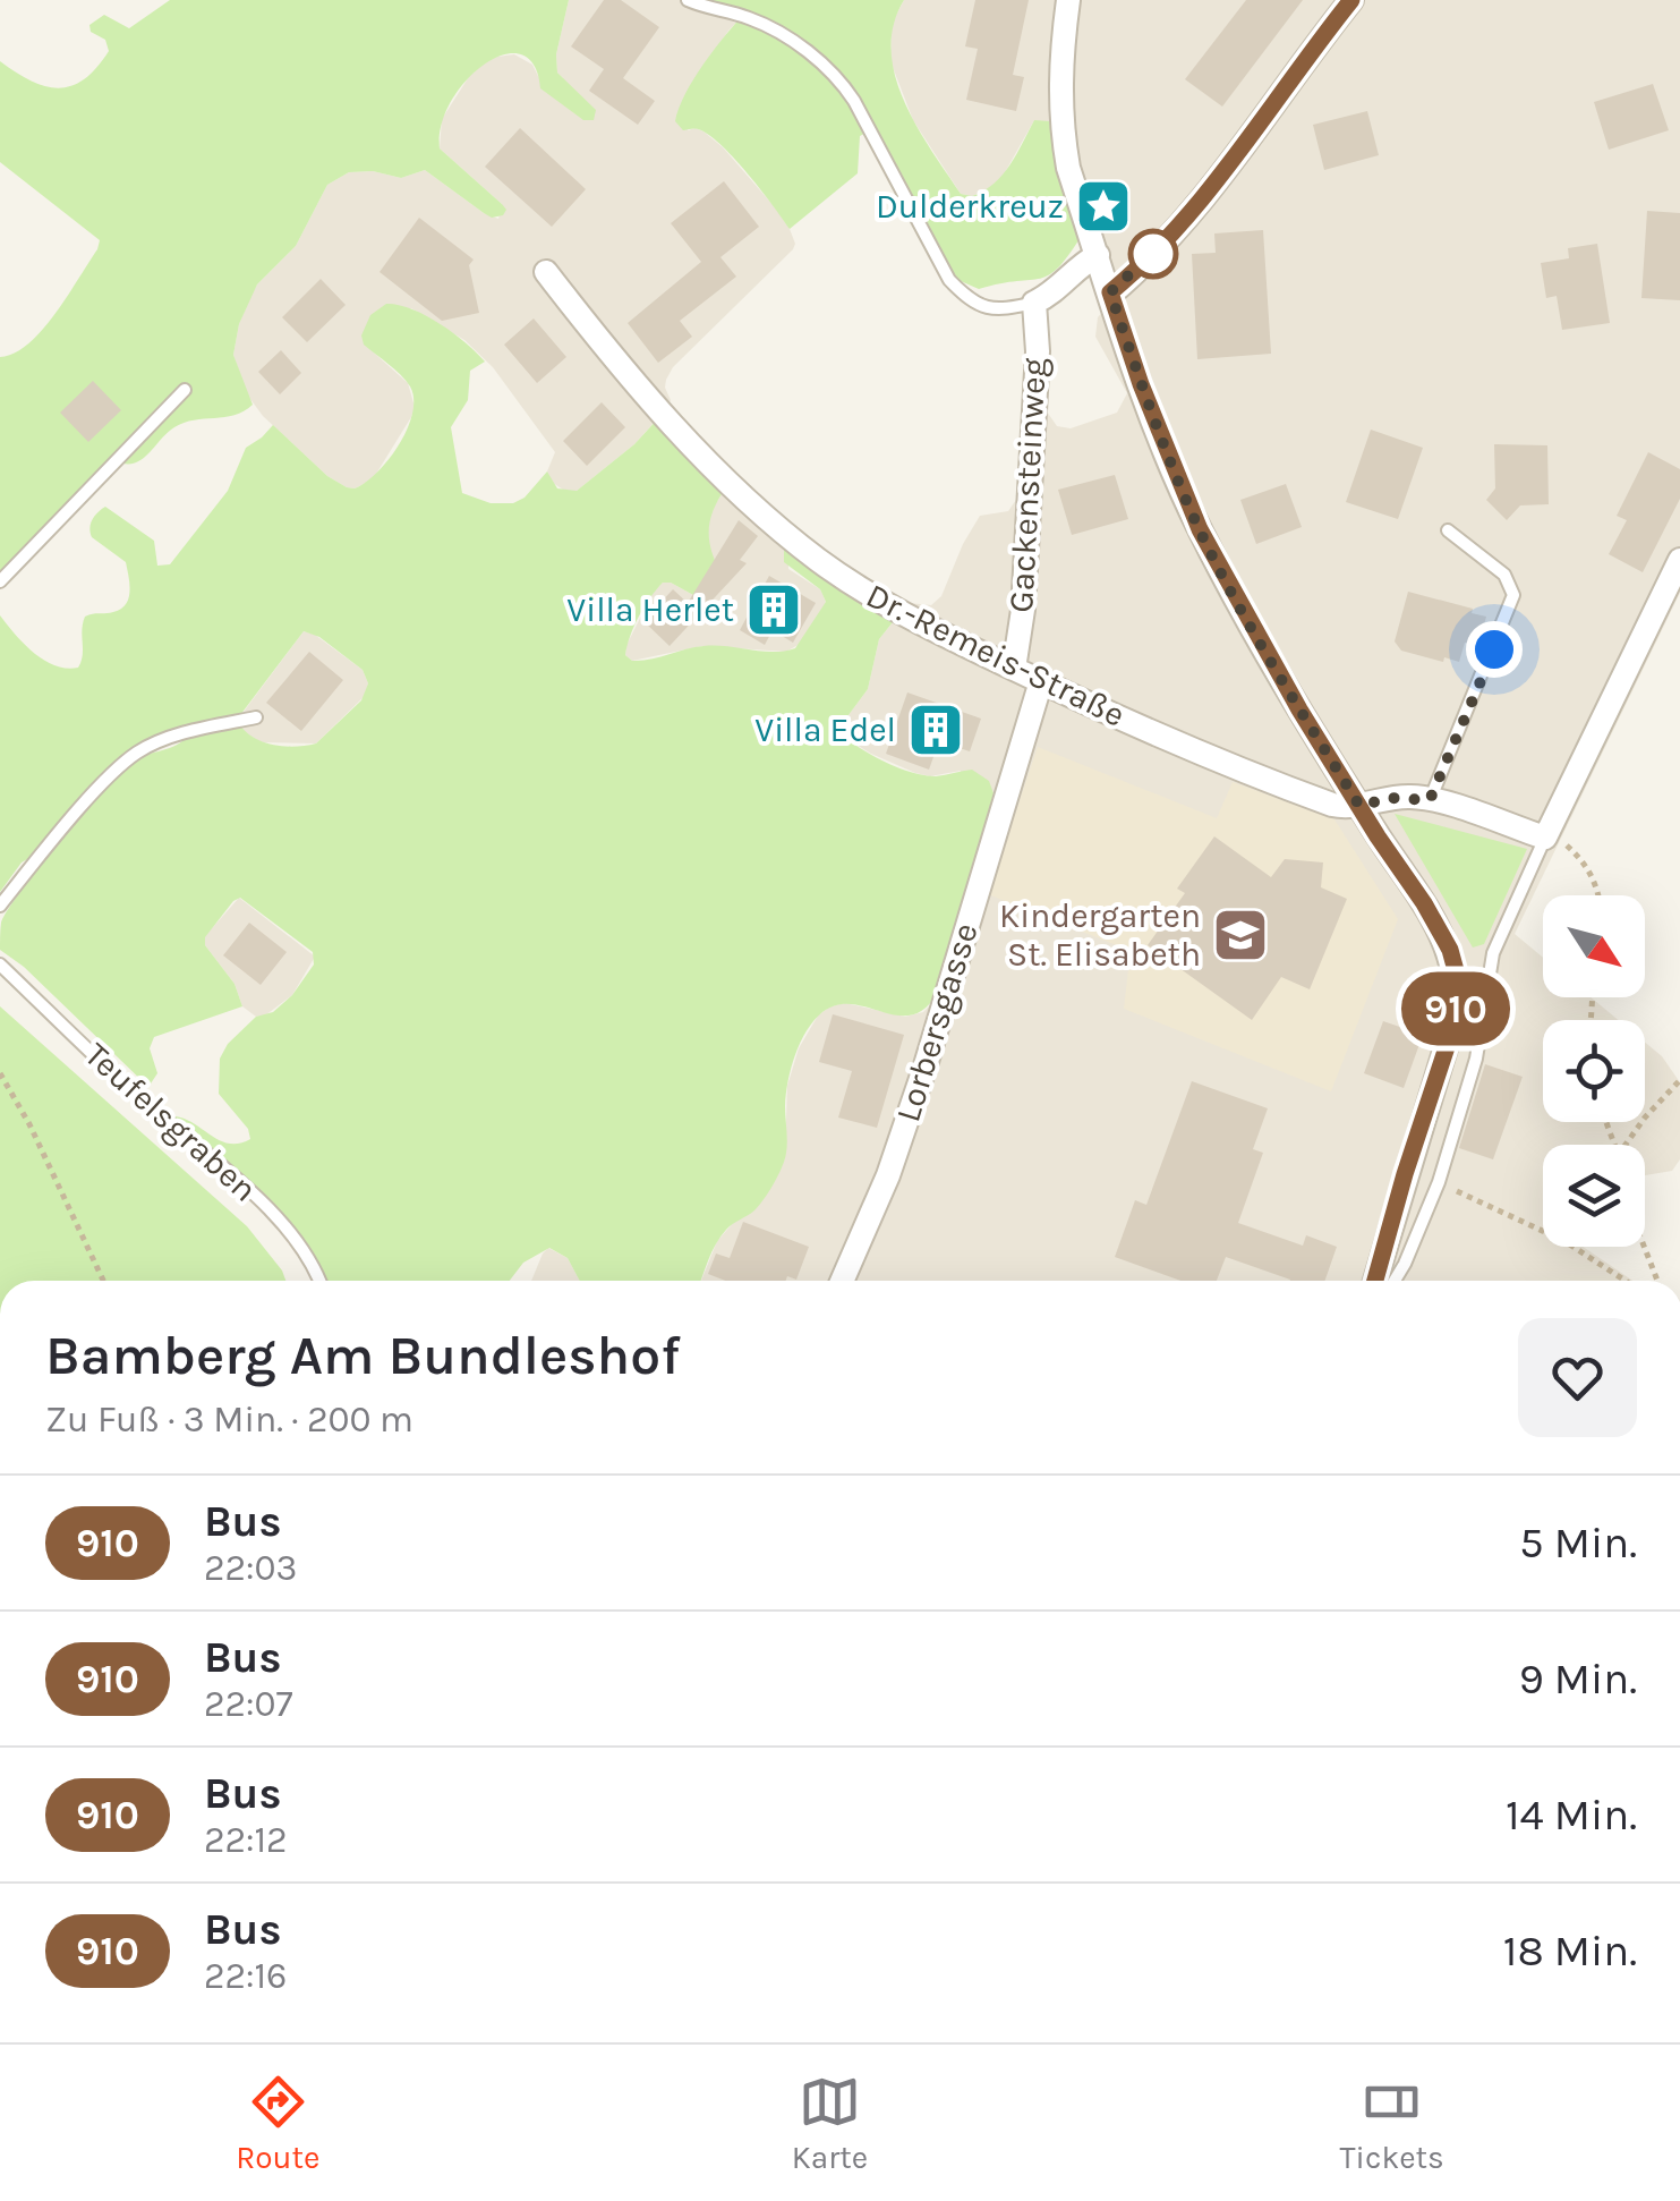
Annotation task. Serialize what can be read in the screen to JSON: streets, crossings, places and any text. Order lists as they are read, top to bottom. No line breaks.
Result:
{"streets":{"street":["Gackensteinweg","Dr.-Remeis-Straße","Lorbersgasse"],"lane":["Teufelsgraben"]},"crossings":[["Gackensteinweg","Dr.-Remeis-Straße"],["Dr.-Remeis-Straße","Lorbersgasse"]],"places":{"place":["Dulderkreuz"],"building":["Villa Herlet","Villa Edel"],"school or university":["Kindergarten St. Elisabeth"]},"lines":["bus line 910"],"north":"bottom right","page":{"on_map":"910","heading":["Bamberg Am Bundleshof","Zu Fuß · 3 Min. · 200 m"],"list":[{"mark":"910","name":"Bus","note":"22:03","value":"5 Min."},{"mark":"910","name":"Bus","note":"22:07","value":"9 Min."},{"mark":"910","name":"Bus","note":"22:12","value":"14 Min."},{"mark":"910","name":"Bus","note":"22:16","value":"18 Min."}],"tabs":["Route","Karte","Tickets"]}}
